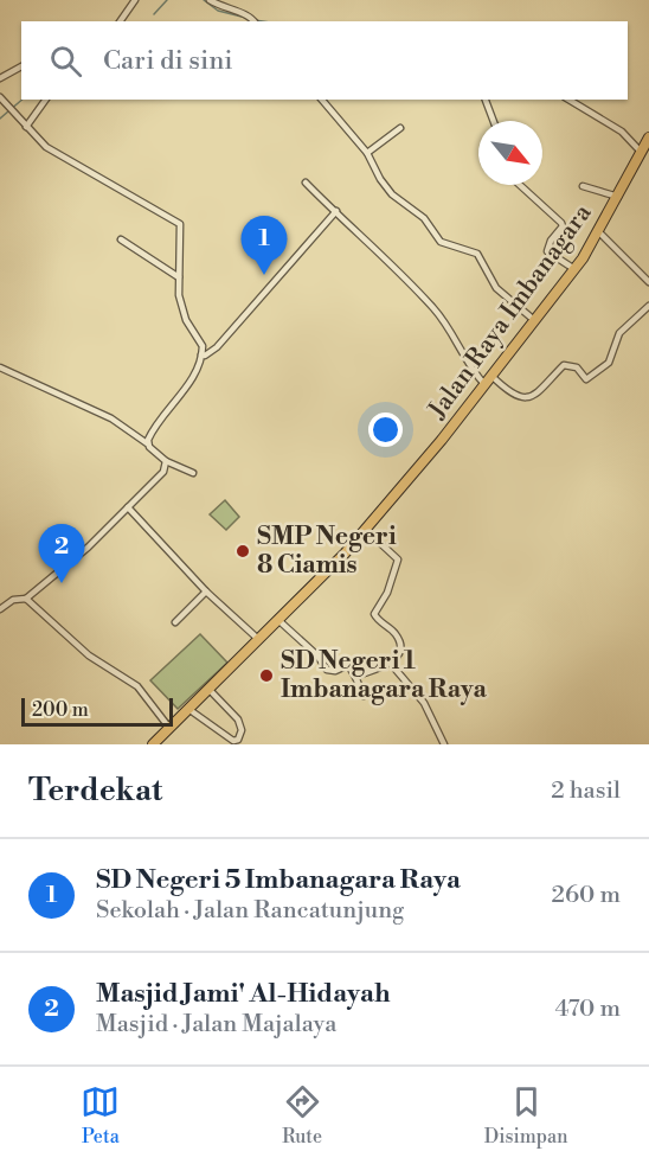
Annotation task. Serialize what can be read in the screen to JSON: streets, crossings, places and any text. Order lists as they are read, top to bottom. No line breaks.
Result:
{"streets":{"highway":["Jalan Raya Imbanagara"]},"places":["SMP Negeri 8 Ciamis","SD Negeri 1 Imbanagara Raya"],"scale_bar":"200 m","north":"bottom right","page":{"search":"Cari di sini","pins":["1","2"],"scale":"200 m","heading":["Terdekat","2 hasil"],"list":[{"mark":"1","name":"SD Negeri 5 Imbanagara Raya","note":"Sekolah · Jalan Rancatunjung","value":"260 m"},{"mark":"2","name":"Masjid Jami' Al-Hidayah","note":"Masjid · Jalan Majalaya","value":"470 m"}],"nav":["Peta","Rute","Disimpan"]}}
